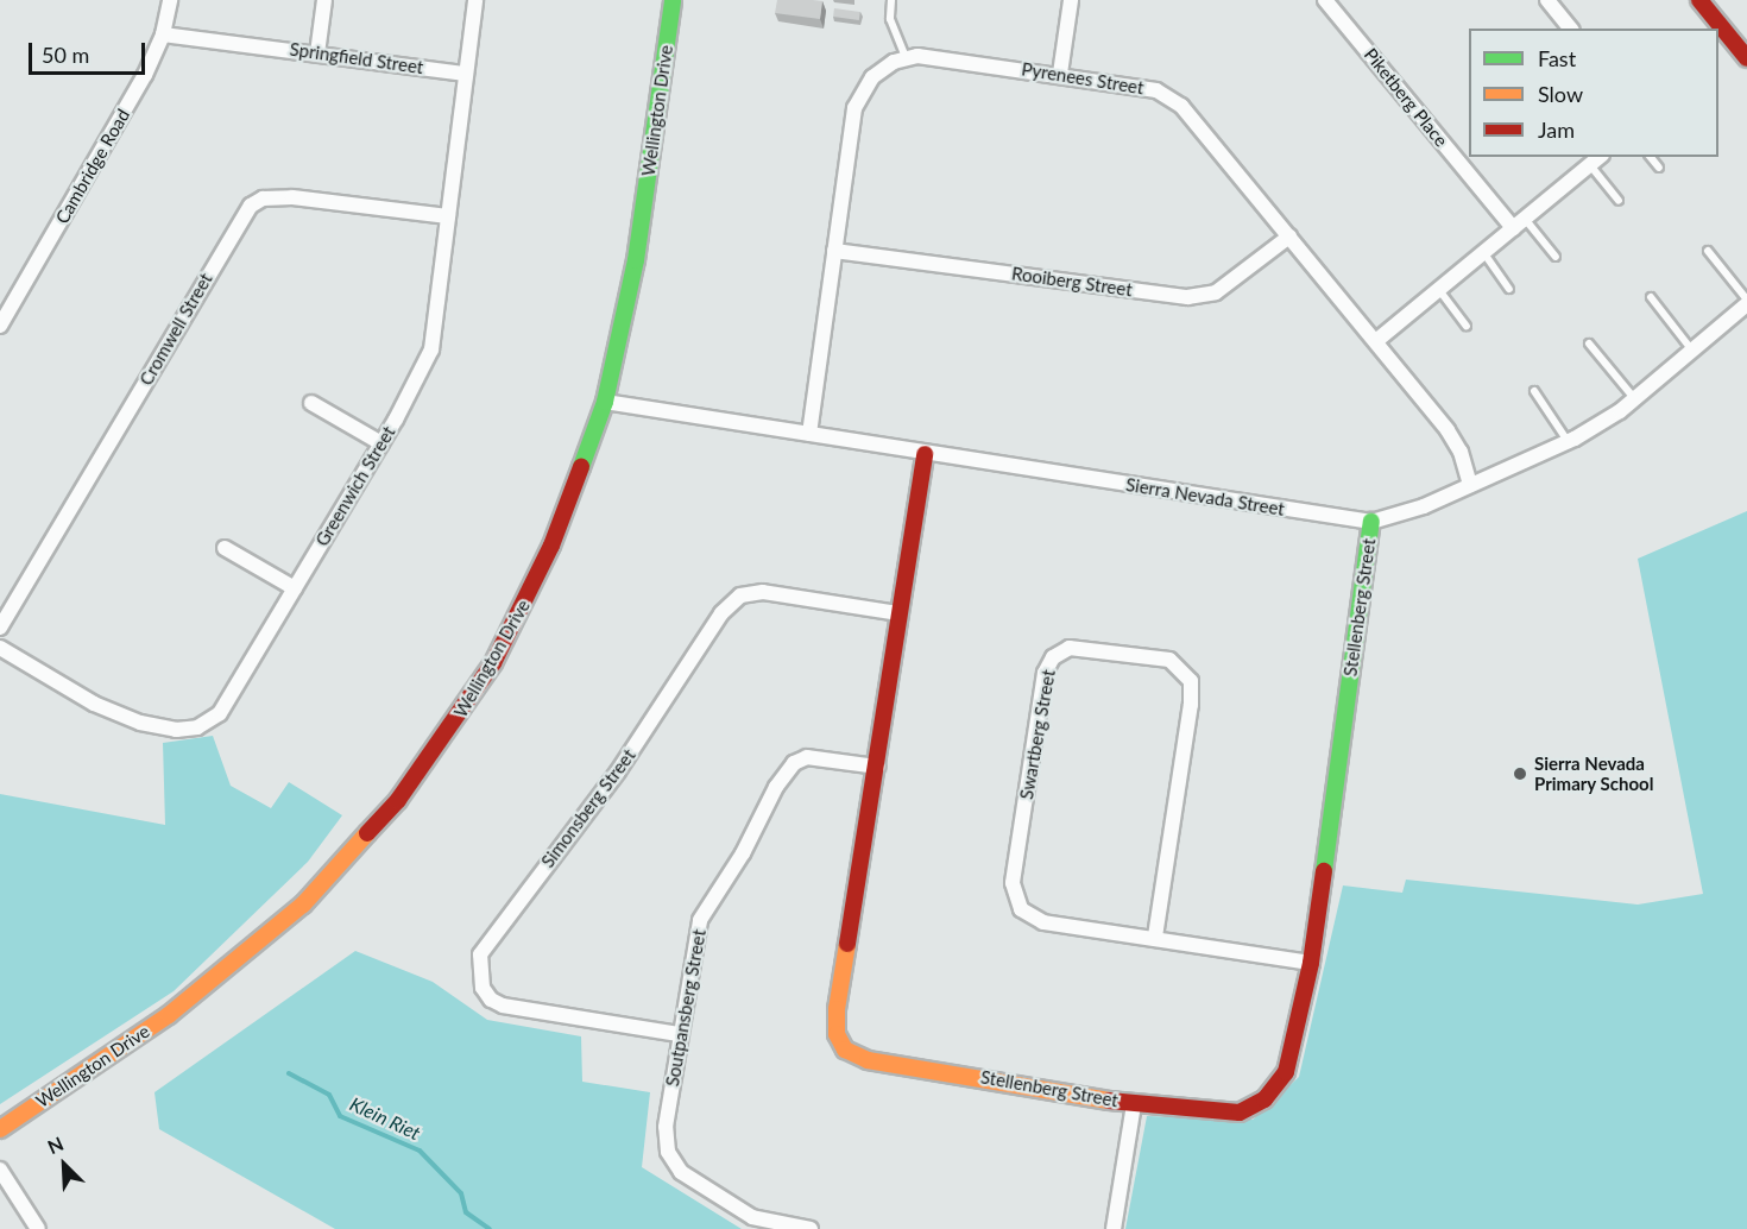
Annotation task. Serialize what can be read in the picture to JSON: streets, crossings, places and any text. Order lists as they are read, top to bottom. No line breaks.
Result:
{"streets":{"street":["Springfield Street","Pyrenees Street","Piketberg Place","Wellington Drive","Cambridge Road","Rooiberg Street","Cromwell Street","Greenwich Street","Sierra Nevada Street","Stellenberg Street","Swartberg Street","Simonsberg Street","Soutpansberg Street"]},"crossings":[["Springfield Street","Cambridge Road"],["Springfield Street","Greenwich Street"],["Pyrenees Street","Rooiberg Street"],["Pyrenees Street","Sierra Nevada Street"],["Wellington Drive","Sierra Nevada Street"],["Cromwell Street","Greenwich Street"],["Sierra Nevada Street","Stellenberg Street"],["Stellenberg Street","Swartberg Street"],["Stellenberg Street","Simonsberg Street"],["Stellenberg Street","Soutpansberg Street"],["Simonsberg Street","Soutpansberg Street"]],"water":["Klein Riet"],"places":["Sierra Nevada Primary School"],"legend":["Fast","Slow","Jam"],"scale_bar":"50 m","north":"top left"}
